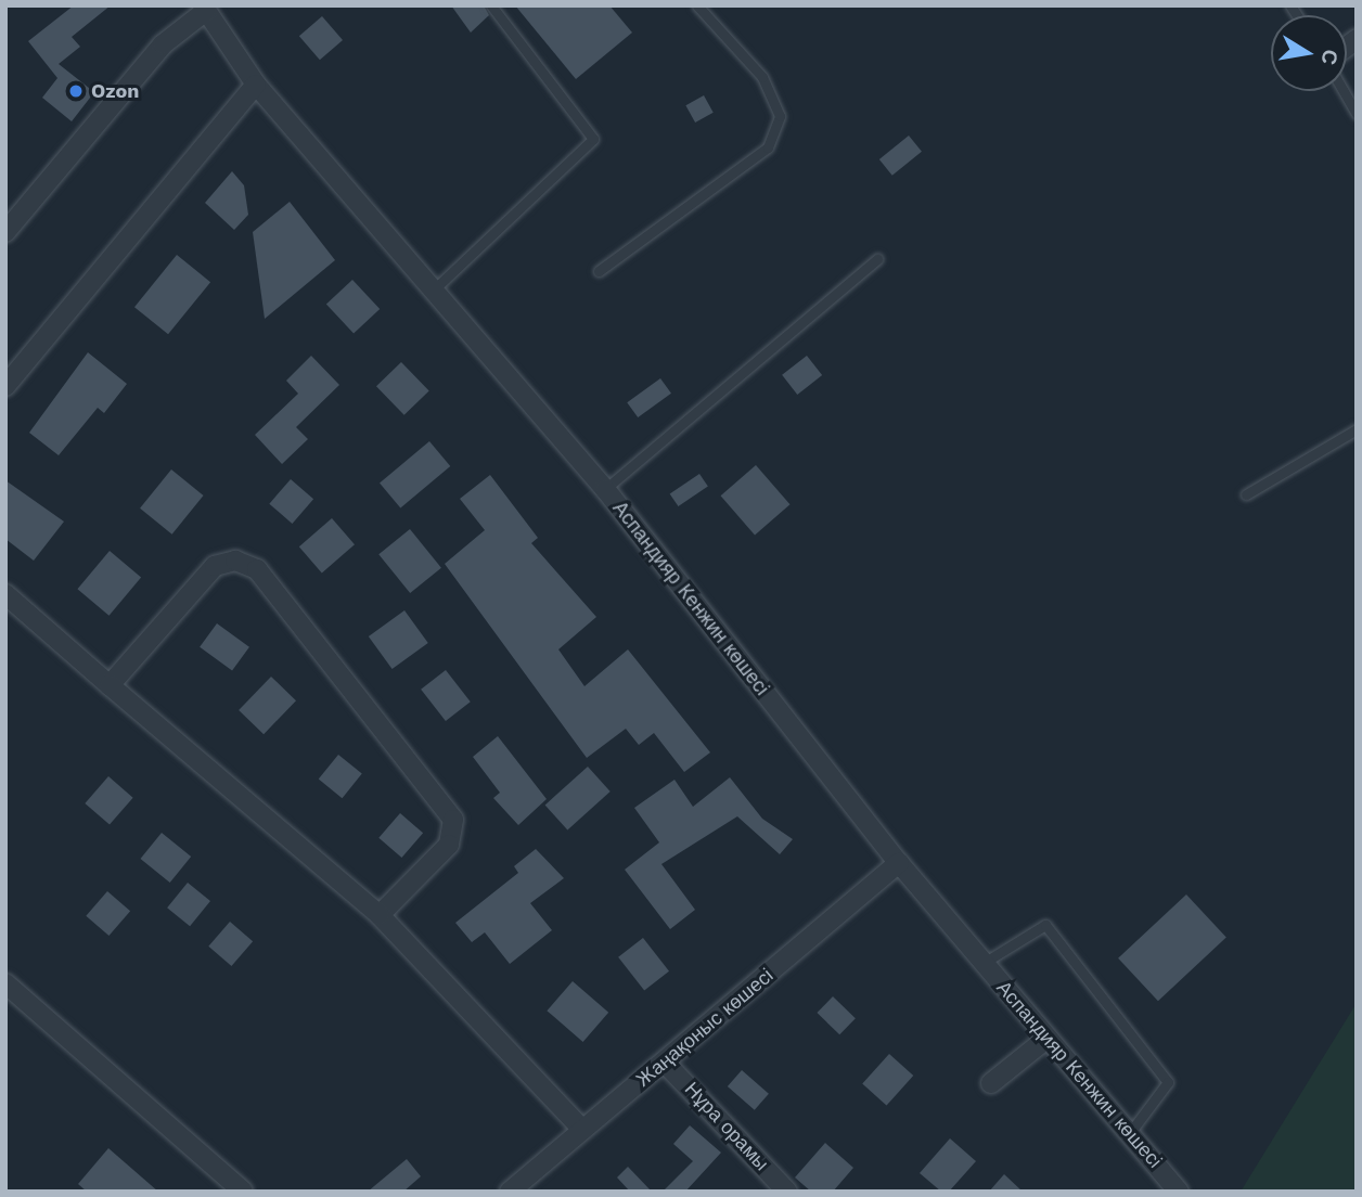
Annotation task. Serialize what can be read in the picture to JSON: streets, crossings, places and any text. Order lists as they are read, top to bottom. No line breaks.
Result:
{"streets":{"street":["Аспандияр Кенжин көшесі","Жаңақоныс көшесі","Нұра орамы"]},"crossings":[["Аспандияр Кенжин көшесі","Жаңақоныс көшесі"],["Жаңақоныс көшесі","Нұра орамы"]],"places":["Ozon"],"north":"right"}
